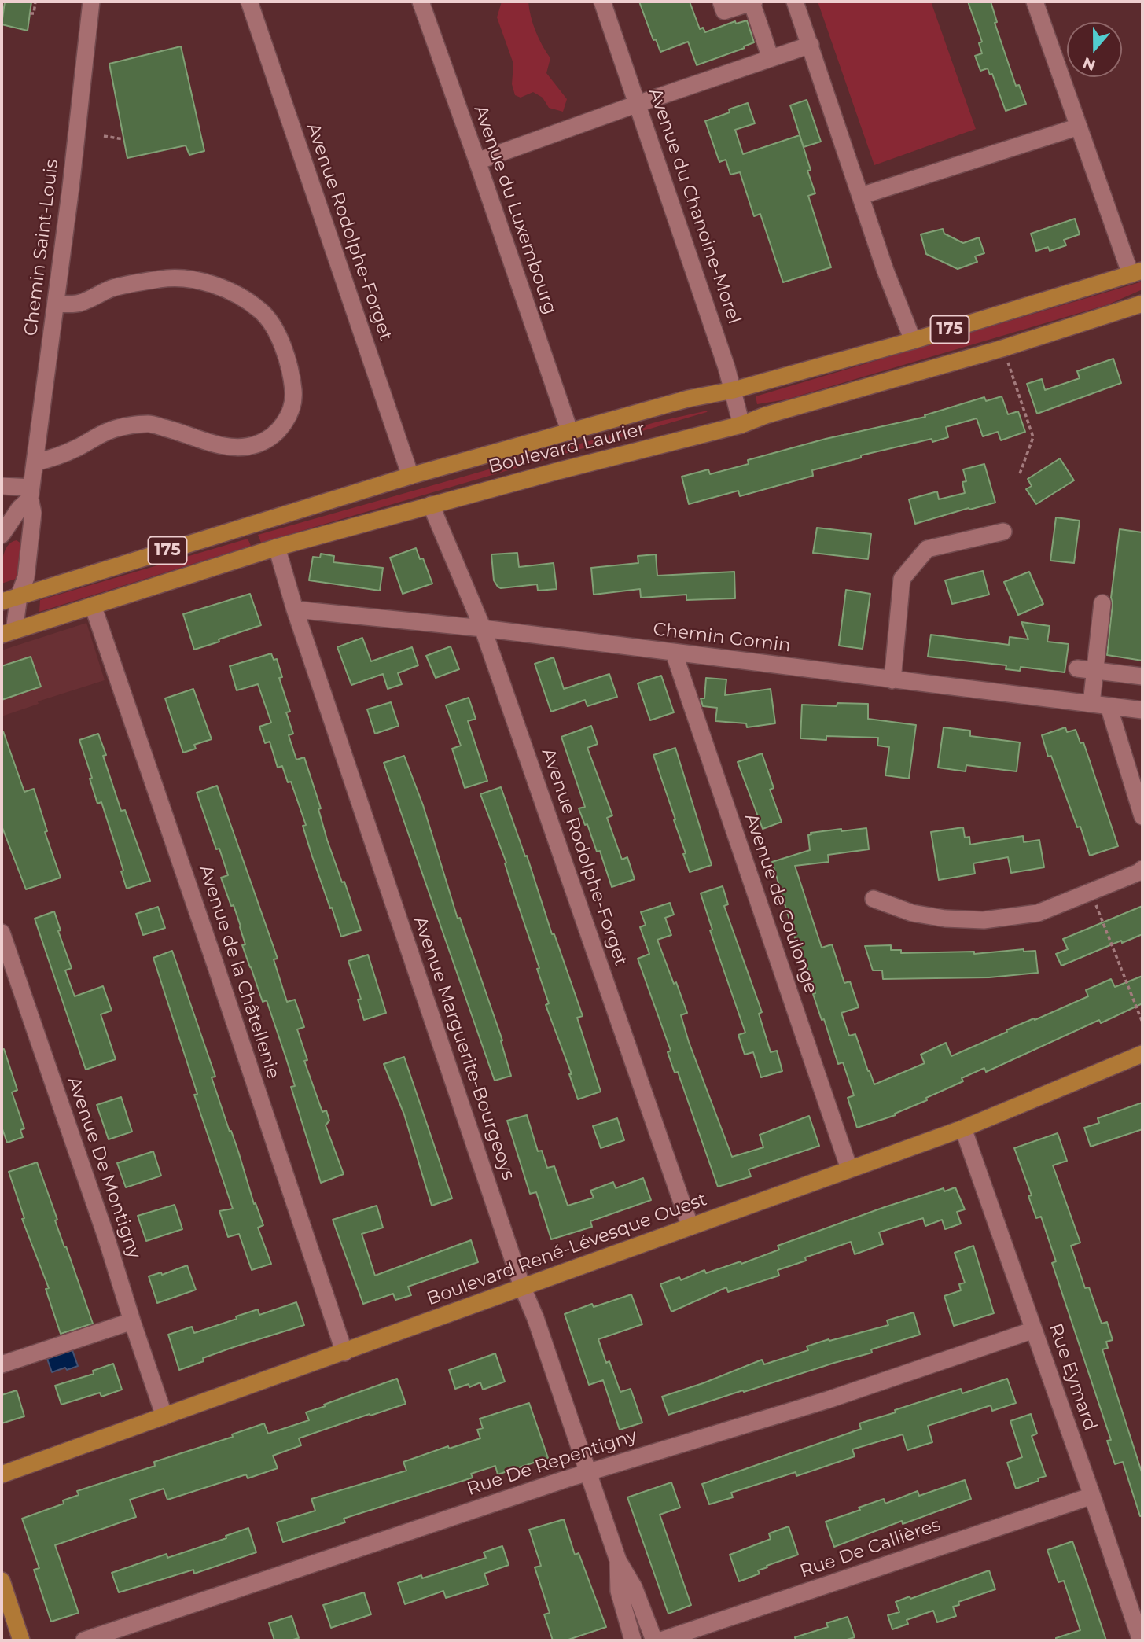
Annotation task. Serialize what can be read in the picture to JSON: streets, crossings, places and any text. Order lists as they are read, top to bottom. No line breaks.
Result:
{"streets":{"main road":["175","Boulevard Laurier","Boulevard René-Lévesque Ouest"],"street":["Avenue du Chanoine-Morel","Avenue du Luxembourg","Avenue Rodolphe-Forget","Chemin Saint-Louis","Chemin Gomin","Avenue de Coulonge","Avenue de la Châtellenie","Avenue Marguerite-Bourgeoys","Avenue De Montigny","Rue Eymard","Rue De Repentigny","Rue De Callières"]},"crossings":[["Avenue du Chanoine-Morel","Boulevard Laurier"],["Avenue du Luxembourg","Boulevard Laurier"],["Avenue Rodolphe-Forget","Boulevard Laurier"],["Avenue Rodolphe-Forget","Chemin Gomin"],["Avenue Rodolphe-Forget","Boulevard René-Lévesque Ouest"],["Chemin Saint-Louis","Boulevard Laurier"],["Boulevard Laurier","Avenue de la Châtellenie"],["Boulevard Laurier","Avenue Marguerite-Bourgeoys"],["Chemin Gomin","Avenue de Coulonge"],["Chemin Gomin","Avenue Marguerite-Bourgeoys"],["Avenue de Coulonge","Boulevard René-Lévesque Ouest"],["Avenue de la Châtellenie","Boulevard René-Lévesque Ouest"],["Avenue Marguerite-Bourgeoys","Boulevard René-Lévesque Ouest"],["Avenue Marguerite-Bourgeoys","Rue De Repentigny"],["Avenue De Montigny","Boulevard René-Lévesque Ouest"],["Boulevard René-Lévesque Ouest","Rue Eymard"],["Rue Eymard","Rue De Repentigny"],["Rue Eymard","Rue De Callières"]],"north":"bottom"}
